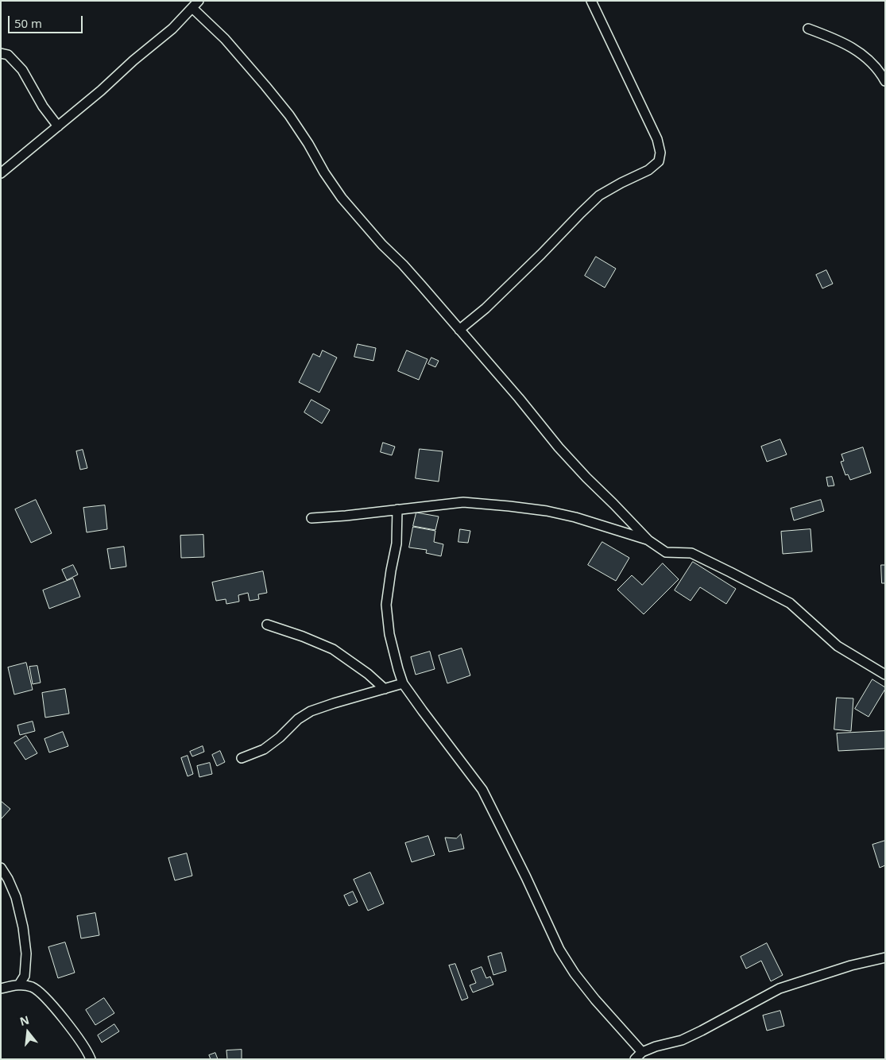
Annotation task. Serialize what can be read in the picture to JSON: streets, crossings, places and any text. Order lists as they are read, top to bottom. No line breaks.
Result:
{"scale_bar":"50 m","north":"top"}
